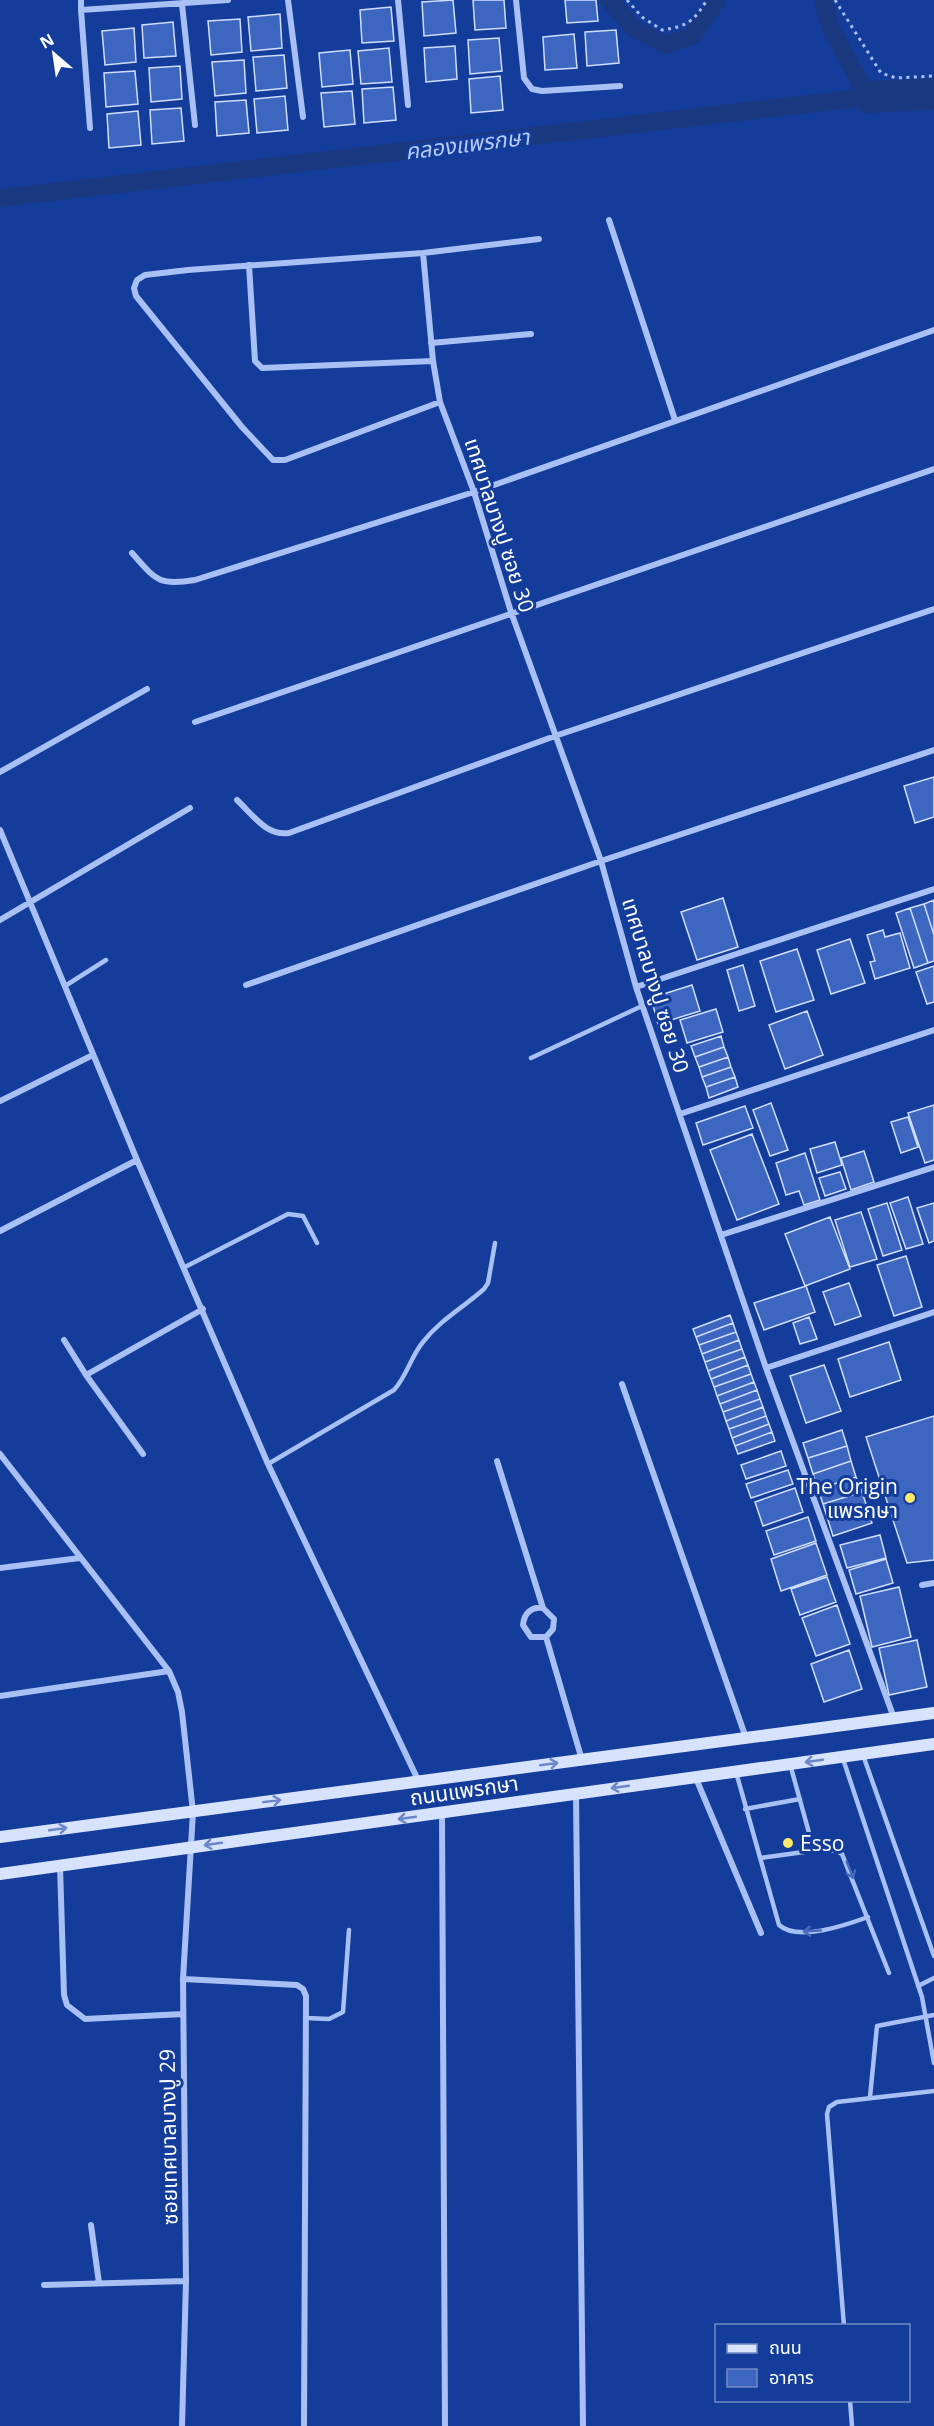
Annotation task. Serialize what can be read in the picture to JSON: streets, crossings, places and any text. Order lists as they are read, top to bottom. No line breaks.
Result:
{"streets":{"main road":["ถนนแพรกษา"],"street":["เทศบาลบางปู ซอย 30","ซอยเทศบาลบางปู 29"]},"crossings":[["เทศบาลบางปู ซอย 30","ถนนแพรกษา"],["ถนนแพรกษา","ซอยเทศบาลบางปู 29"]],"water":["คลองแพรกษา"],"places":["The Origin แพรกษา","Esso"],"legend":["ถนน","อาคาร"],"north":"top left"}
